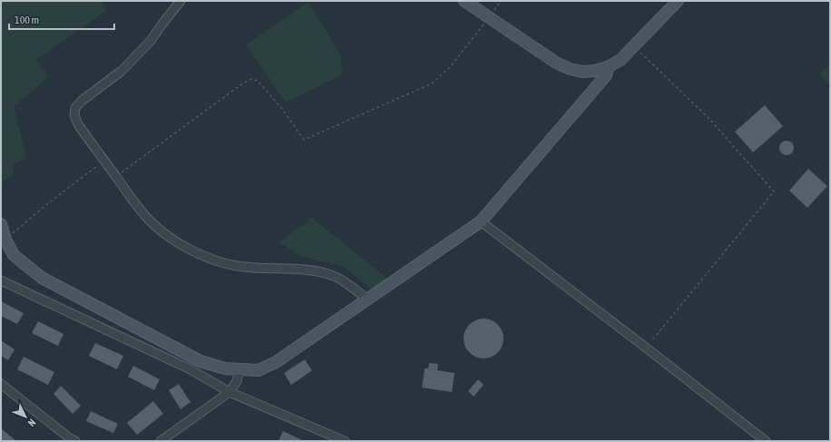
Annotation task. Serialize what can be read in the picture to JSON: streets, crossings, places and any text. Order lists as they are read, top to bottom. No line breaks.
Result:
{"scale_bar":"100 m","north":"bottom right"}
